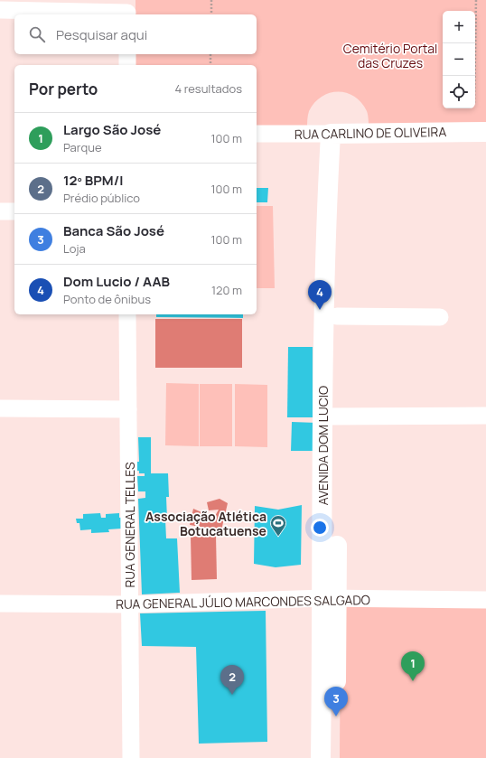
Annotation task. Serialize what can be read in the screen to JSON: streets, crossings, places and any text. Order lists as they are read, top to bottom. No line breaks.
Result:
{"streets":{"main road":["RUA CARLINO DE OLIVEIRA","AVENIDA DOM LUCIO"],"street":["RUA GENERAL TELLES","RUA GENERAL JÚLIO MARCONDES SALGADO"]},"crossings":[["RUA CARLINO DE OLIVEIRA","AVENIDA DOM LUCIO"],["AVENIDA DOM LUCIO","RUA GENERAL JÚLIO MARCONDES SALGADO"],["RUA GENERAL TELLES","RUA GENERAL JÚLIO MARCONDES SALGADO"]],"parks":["Cemitério Portal das Cruzes"],"places":{"sports":["Associação Atlética Botucatuense"]},"page":{"map_buttons":["+","−"],"search":"Pesquisar aqui","heading":["Por perto","4 resultados"],"list":[{"mark":"1","name":"Largo São José","note":"Parque","value":"100 m"},{"mark":"2","name":"12º BPM/I","note":"Prédio público","value":"100 m"},{"mark":"3","name":"Banca São José","note":"Loja","value":"100 m"},{"mark":"4","name":"Dom Lucio / AAB","note":"Ponto de ônibus","value":"120 m"}],"pins":["4","1","2","3"]}}
